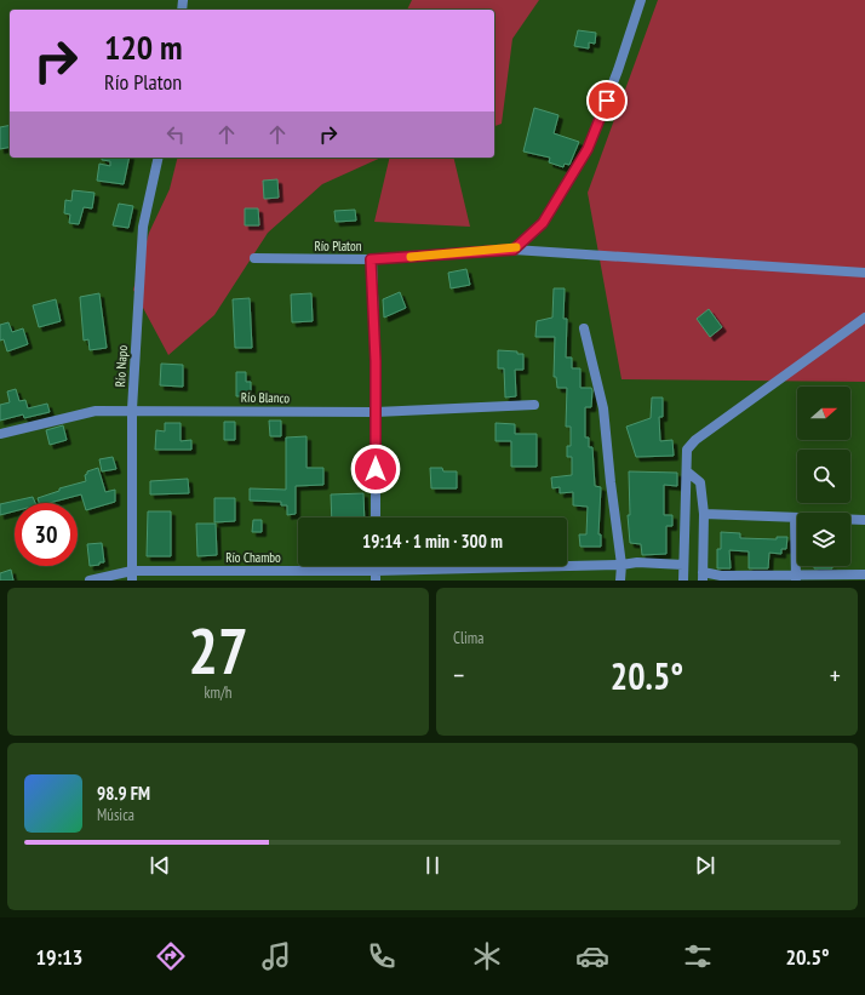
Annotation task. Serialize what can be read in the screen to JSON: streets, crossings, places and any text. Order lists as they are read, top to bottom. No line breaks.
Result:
{"streets":{"street":["Río Platon","Río Napo","Río Blanco","Río Chambo"]},"crossings":[["Río Napo","Río Blanco"],["Río Napo","Río Chambo"]],"north":"right","page":{"turn":["120 m","Río Platon"],"limit":"30","trip":"19:14 · 1 min · 300 m","tile":[["27","km/h"],"Clima"],"heat":["−","20.5°","+"],"song":["98.9 FM","Música"],"tabs":["19:13","20.5°"]}}
